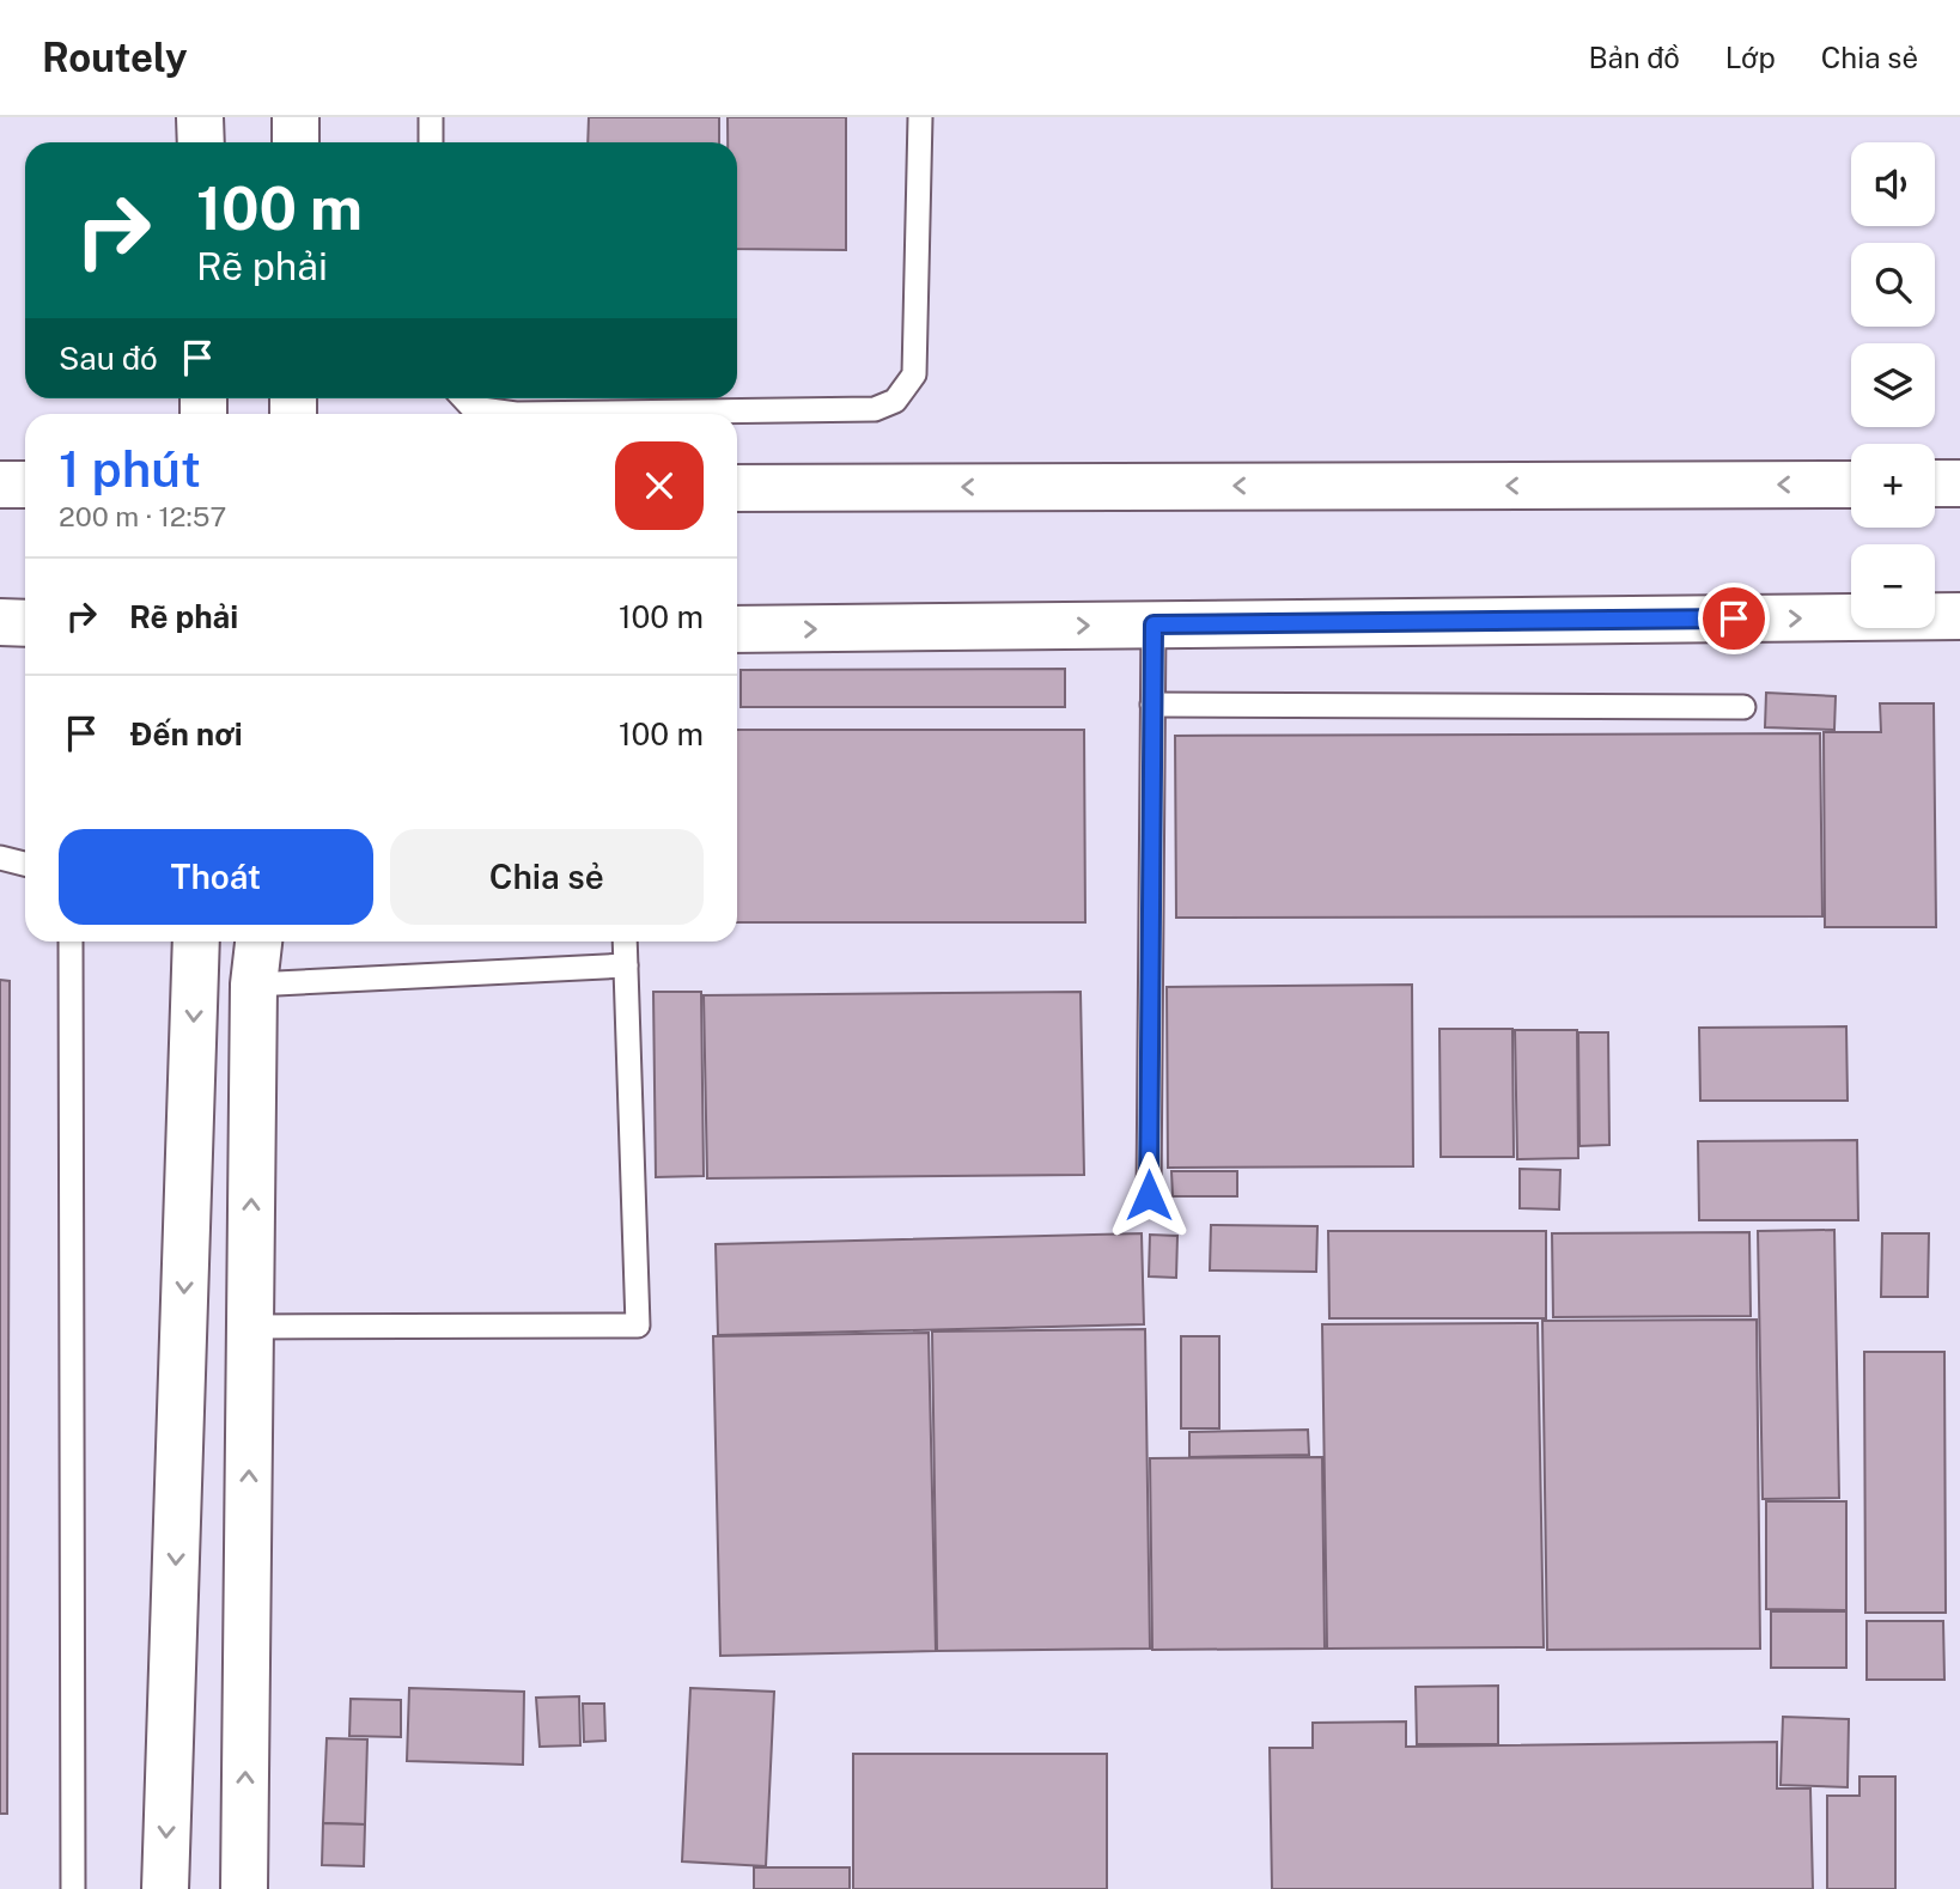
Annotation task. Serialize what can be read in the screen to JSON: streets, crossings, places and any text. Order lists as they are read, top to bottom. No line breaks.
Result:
{"page":{"header":"Routely","nav":["Bản đồ","Lớp","Chia sẻ"],"map_buttons":["+","−"],"turn":["100 m","Rẽ phải"],"then":"Sau đó","heading":["1 phút","200 m · 12:57"],"list":[{"name":"Rẽ phải","value":"100 m"},{"name":"Đến nơi","value":"100 m"}],"buttons":["Thoát","Chia sẻ"]}}
